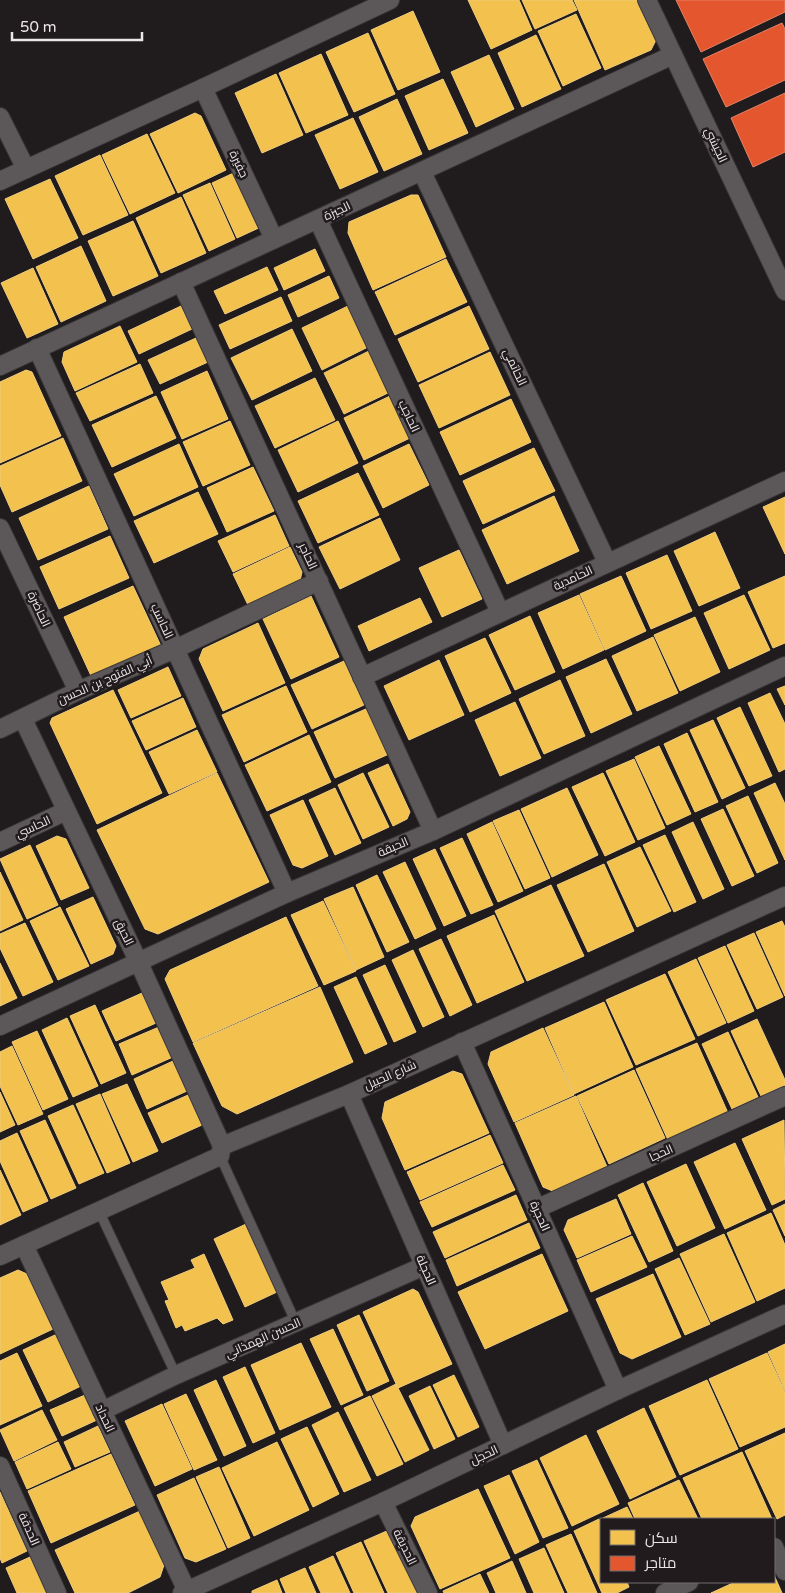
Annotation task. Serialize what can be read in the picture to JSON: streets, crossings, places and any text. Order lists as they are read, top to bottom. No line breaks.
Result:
{"streets":{"street":["الجيشي","جفيرة","الجيزة","الحاتمي","الحاجب","الحاجر","الحامدية","الحاضرة","الحاسب","أبي الفتوح بن الحسن","الحاسي","الحبقة","الحبق","شارع الحبيل","الحجا","الحجرة","الحجلة","الحسن الهمذاني","الحداد","الحجل","الحدقة","الحديقة"]},"crossings":[["الجيشي","الجيزة"],["جفيرة","الجيزة"],["الجيزة","الحاتمي"],["الجيزة","الحاجب"],["الجيزة","الحاجر"],["الجيزة","الحاسب"],["الحاتمي","الحامدية"],["الحاجب","الحامدية"],["الحاجر","الحامدية"],["الحاجر","أبي الفتوح بن الحسن"],["الحاجر","الحبقة"],["الحاضرة","أبي الفتوح بن الحسن"],["الحاسب","أبي الفتوح بن الحسن"],["الحاسب","الحبقة"],["أبي الفتوح بن الحسن","الحبق"],["الحاسي","الحبق"],["الحبقة","الحبق"],["الحبق","شارع الحبيل"],["شارع الحبيل","الحجرة"],["شارع الحبيل","الحجلة"],["شارع الحبيل","الحداد"],["الحجا","الحجرة"],["الحجرة","الحجل"],["الحجلة","الحسن الهمذاني"],["الحجلة","الحجل"],["الحسن الهمذاني","الحداد"],["الحداد","الحجل"],["الحجل","الحديقة"]],"legend":["سكن","متاجر"],"scale_bar":"50 m"}
